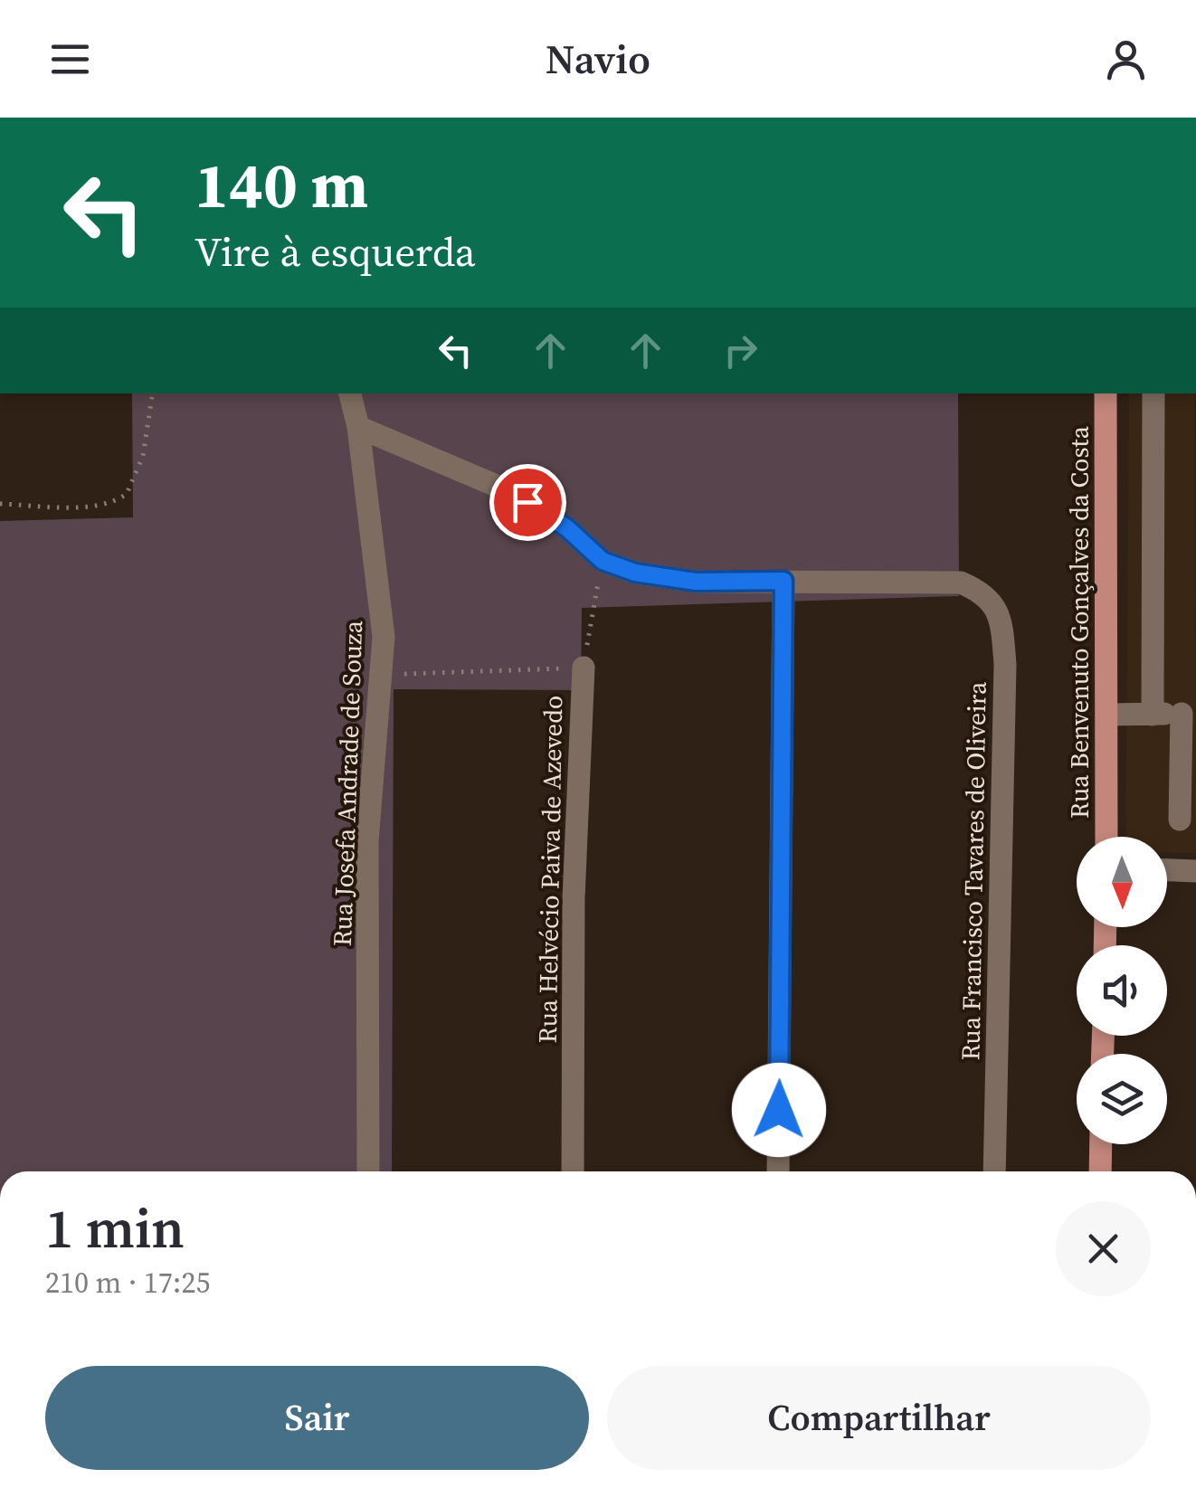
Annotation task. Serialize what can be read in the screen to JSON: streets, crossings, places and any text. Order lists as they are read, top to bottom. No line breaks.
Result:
{"streets":{"main road":["Rua Benvenuto Gonçalves da Costa"],"street":["Rua Josefa Andrade de Souza","Rua Helvécio Paiva de Azevedo","Rua Francisco Tavares de Oliveira"]},"north":"bottom","page":{"header":"Navio","turn":["140 m","Vire à esquerda"],"heading":["1 min","210 m · 17:25"],"buttons":["Sair","Compartilhar"]}}
